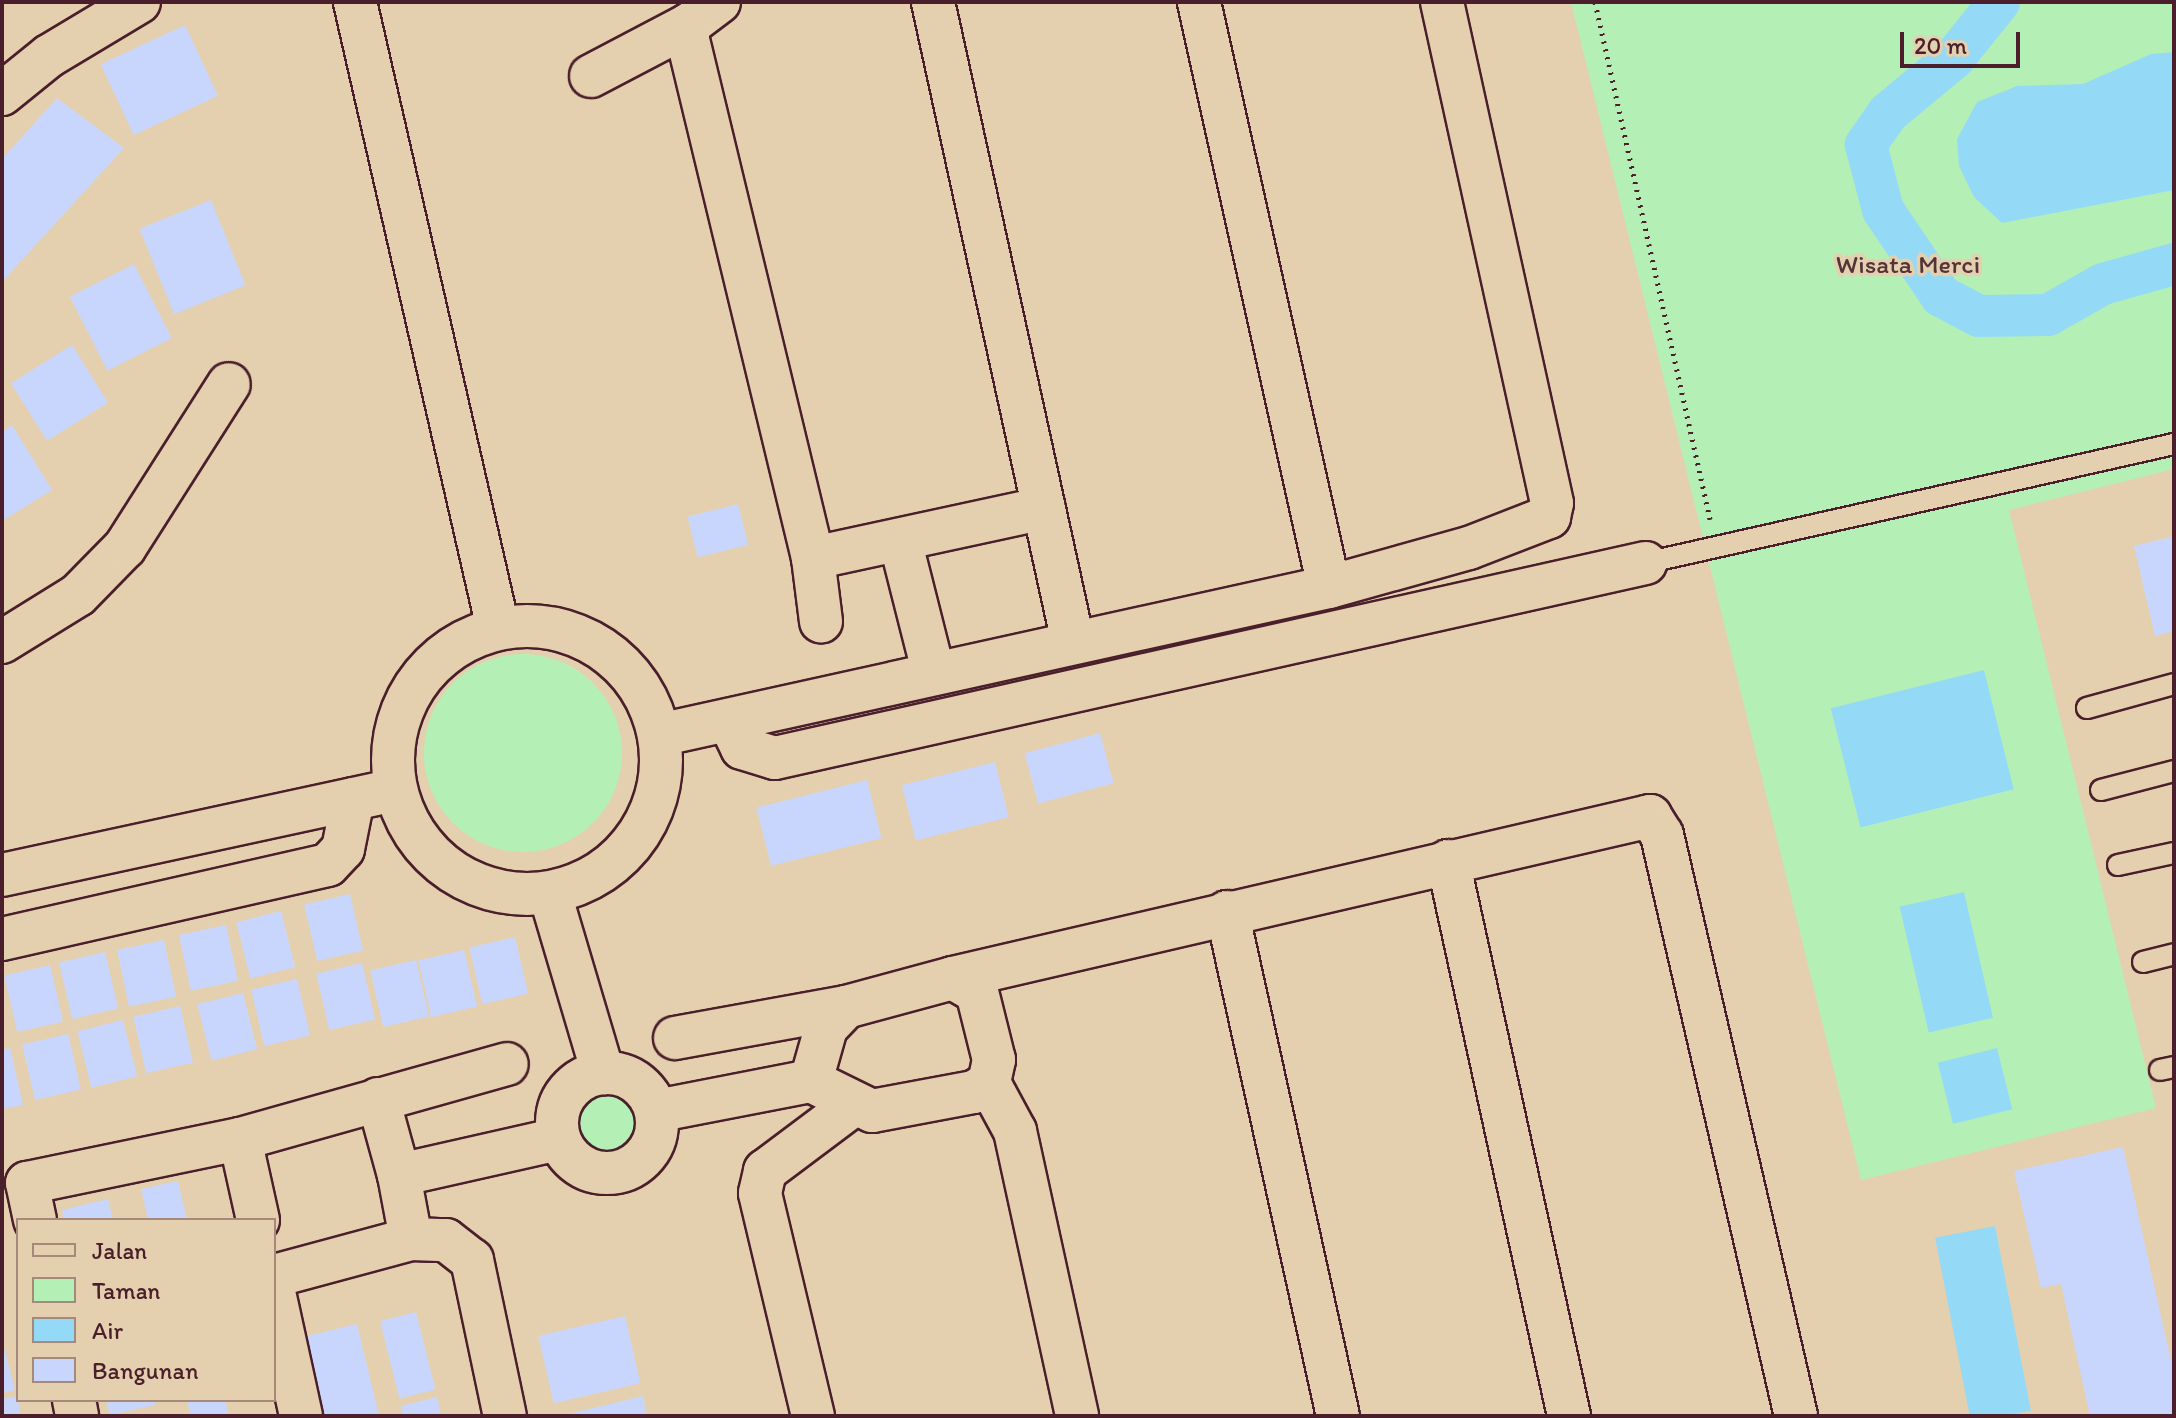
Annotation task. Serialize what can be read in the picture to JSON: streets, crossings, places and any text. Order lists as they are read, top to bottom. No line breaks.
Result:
{"parks":["Wisata Merci"],"legend":["Jalan","Taman","Air","Bangunan"],"scale_bar":"20 m"}
